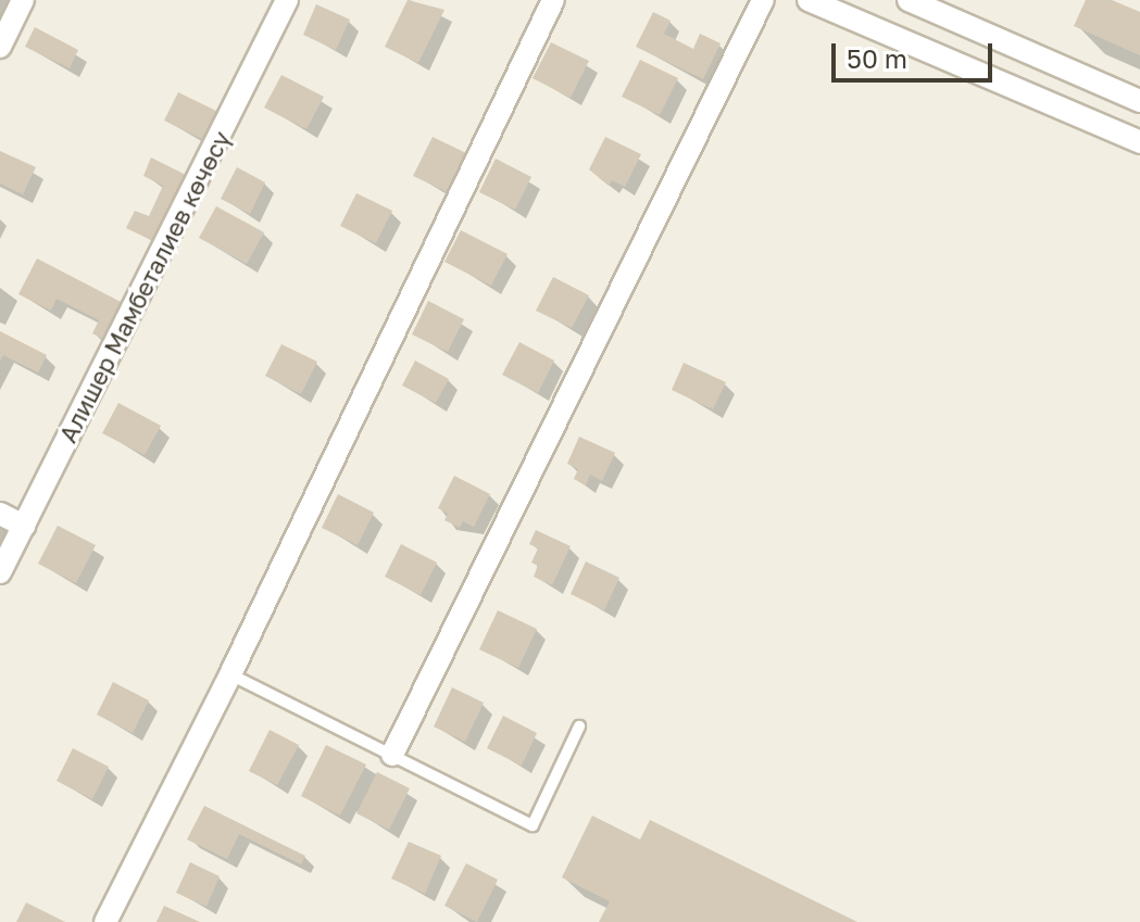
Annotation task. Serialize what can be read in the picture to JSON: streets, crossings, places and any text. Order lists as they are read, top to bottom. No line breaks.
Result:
{"streets":{"street":["Алишер Мамбеталиев көчөсү"]},"scale_bar":"50 m"}
